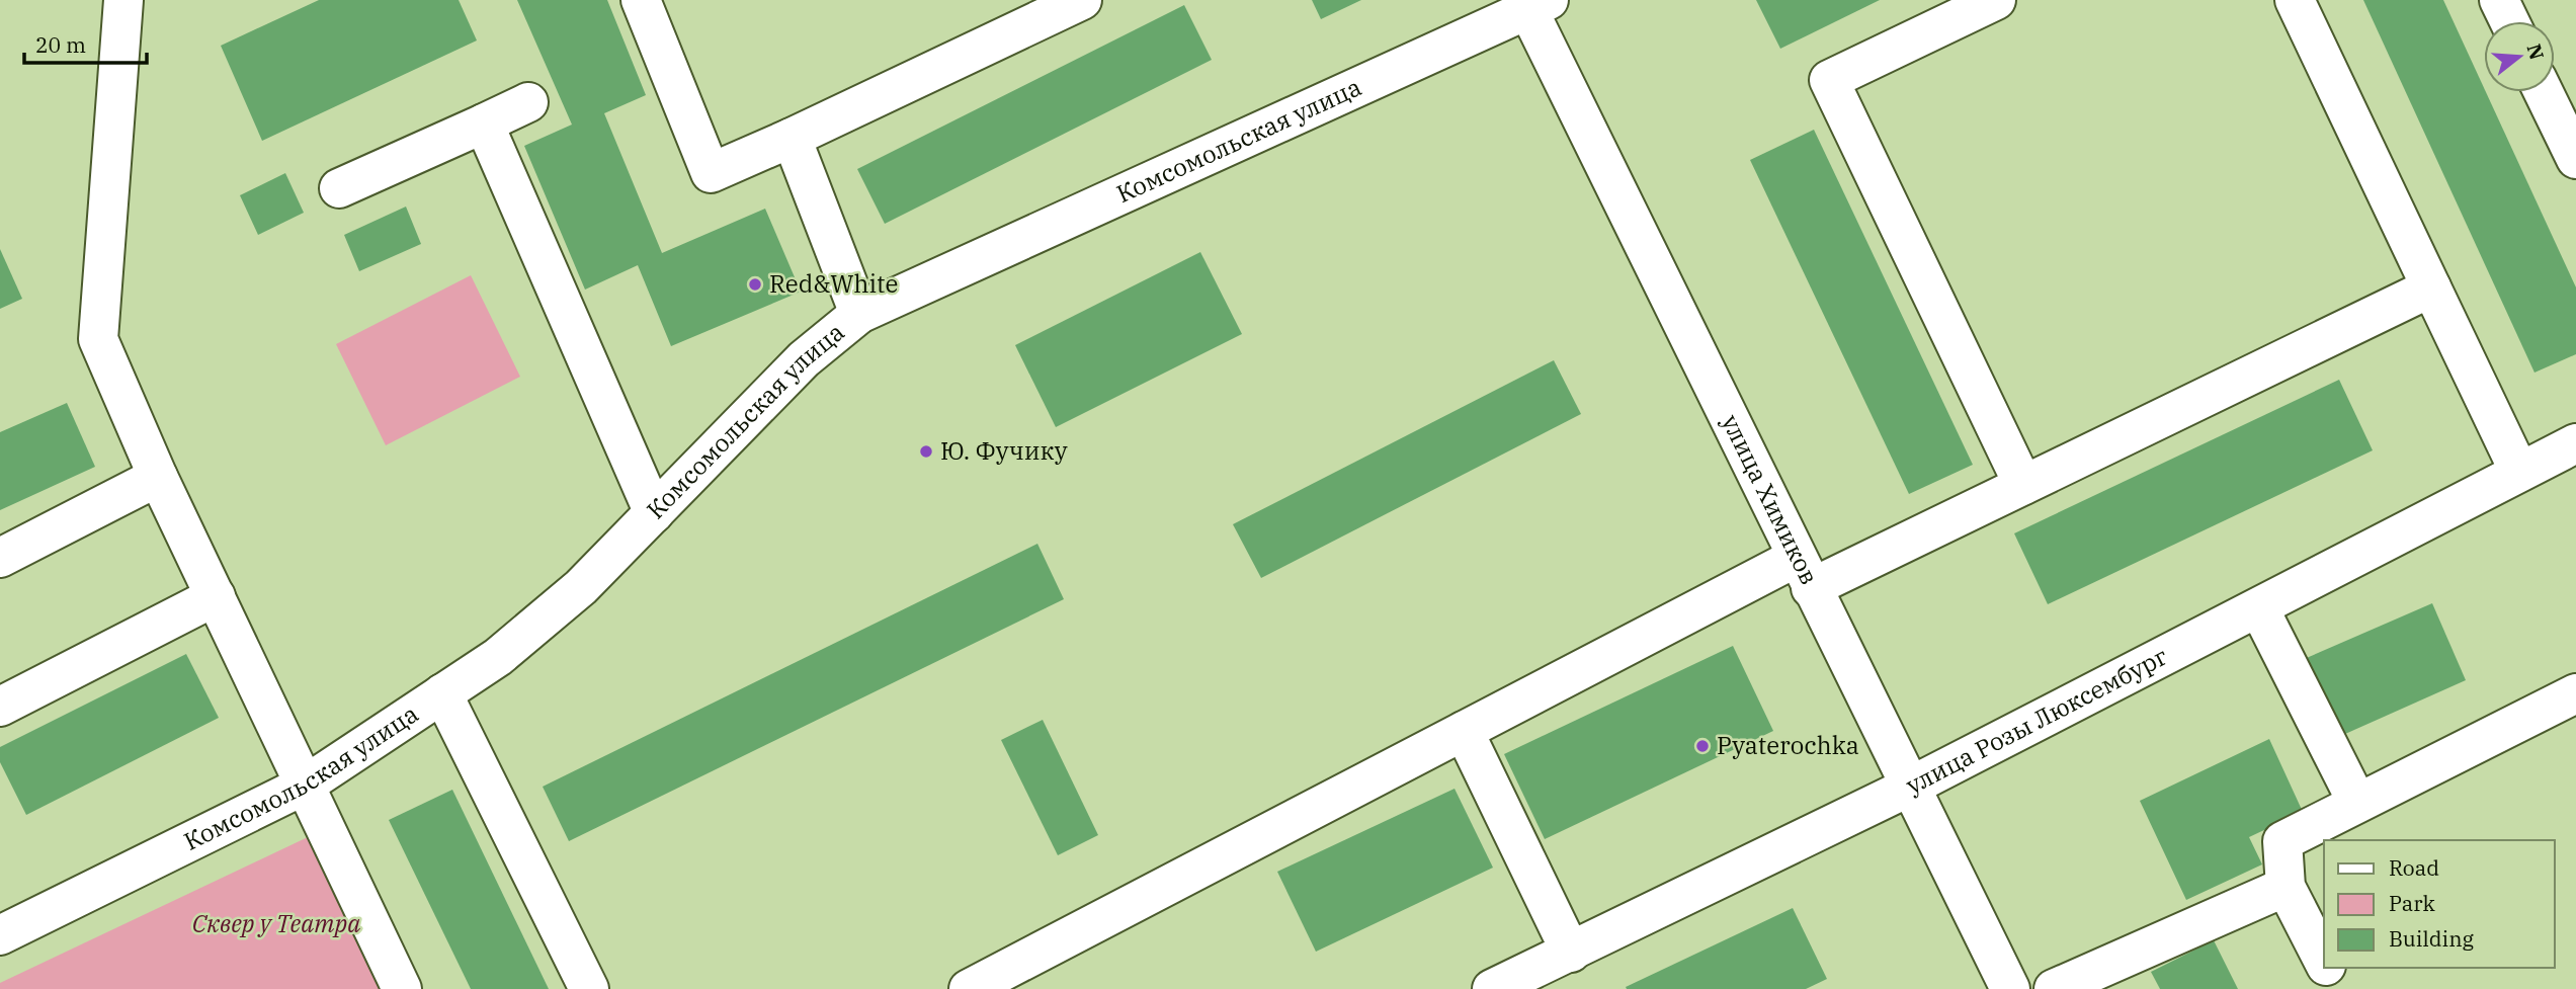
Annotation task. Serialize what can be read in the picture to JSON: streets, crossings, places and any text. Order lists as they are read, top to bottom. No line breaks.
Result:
{"streets":{"street":["Комсомольская улица","улица Химиков","улица Розы Люксембург"]},"crossings":[["Комсомольская улица","улица Химиков"],["улица Химиков","улица Розы Люксембург"]],"parks":["Сквер у Театра"],"places":["Red&White","Ю. Фучику","Pyaterochka"],"legend":["Road","Park","Building"],"scale_bar":"20 m","north":"right"}
